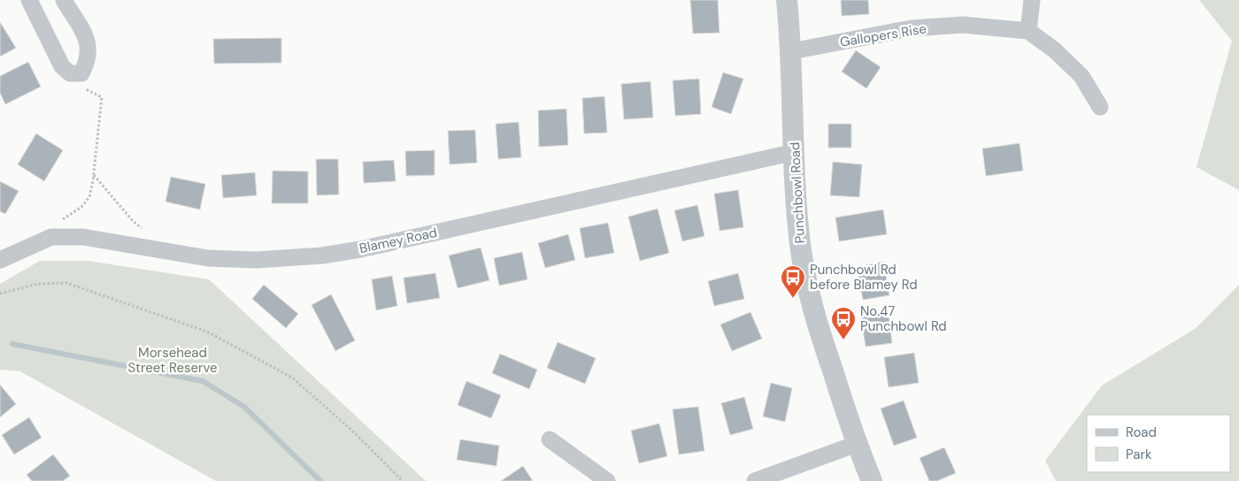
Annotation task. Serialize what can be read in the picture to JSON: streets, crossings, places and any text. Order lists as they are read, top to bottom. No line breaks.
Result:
{"streets":{"street":["Gallopers Rise","Punchbowl Road","Blamey Road"]},"crossings":[["Gallopers Rise","Punchbowl Road"],["Punchbowl Road","Blamey Road"]],"parks":["Morsehead Street Reserve"],"places":{"bus stop":["Punchbowl Rd before Blamey Rd","No.47 Punchbowl Rd"]},"legend":["Road","Park"]}
